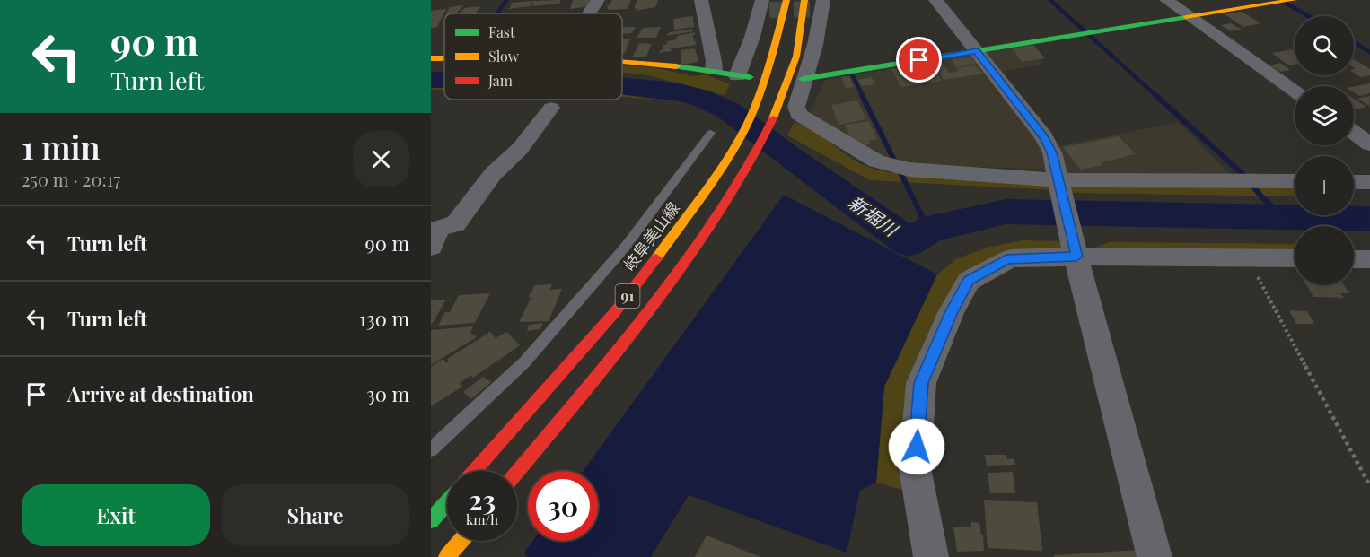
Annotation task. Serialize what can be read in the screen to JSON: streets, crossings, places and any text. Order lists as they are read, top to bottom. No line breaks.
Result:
{"streets":{"main road":["岐阜美山線","91"]},"water":["新堀川"],"legend":["Fast","Slow","Jam"],"page":{"turn":["90 m","Turn left"],"map_buttons":["+","−"],"heading":["1 min","250 m · 20:17"],"list":[{"name":"Turn left","value":"90 m"},{"name":"Turn left","value":"130 m"},{"name":"Arrive at destination","value":"30 m"}],"speed":"23 km/h","limit":"30","buttons":["Exit","Share"]}}
